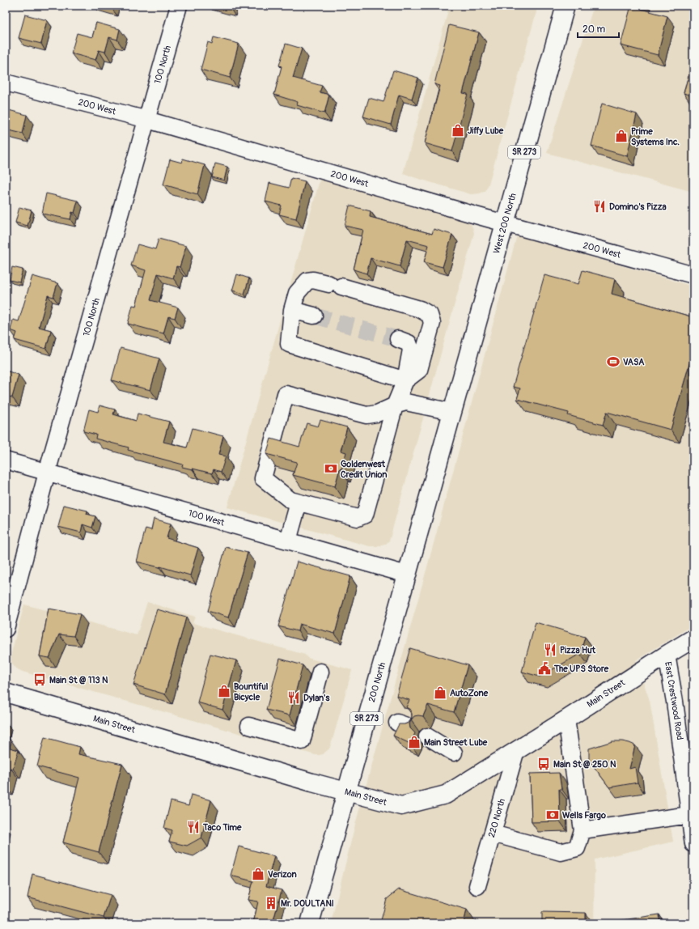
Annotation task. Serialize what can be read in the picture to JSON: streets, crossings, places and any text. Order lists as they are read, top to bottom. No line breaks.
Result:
{"streets":{"main road":["SR 273","West 200 North","200 North","Main Street"],"street":["100 North","200 West","100 West","East Crestwood Road","220 North"]},"crossings":[["100 North","200 West"],["100 North","100 West"],["200 West","West 200 North"],["West 200 North","200 North"],["100 West","200 North"],["200 North","Main Street"],["Main Street","East Crestwood Road"],["Main Street","220 North"]],"places":{"shop":["Jiffy Lube","Prime Systems Inc.","Bountiful Bicycle","AutoZone","Main Street Lube","Verizon"],"restaurant":["Domino's Pizza","Pizza Hut","Dylan's","Taco Time"],"sports":["VASA"],"bank":["Goldenwest Credit Union","Wells Fargo"],"public building":["The UPS Store"],"bus stop":["Main St @ 113 N","Main St @ 250 N"],"building":["Mr. DOULTANI"]},"scale_bar":"20 m"}
